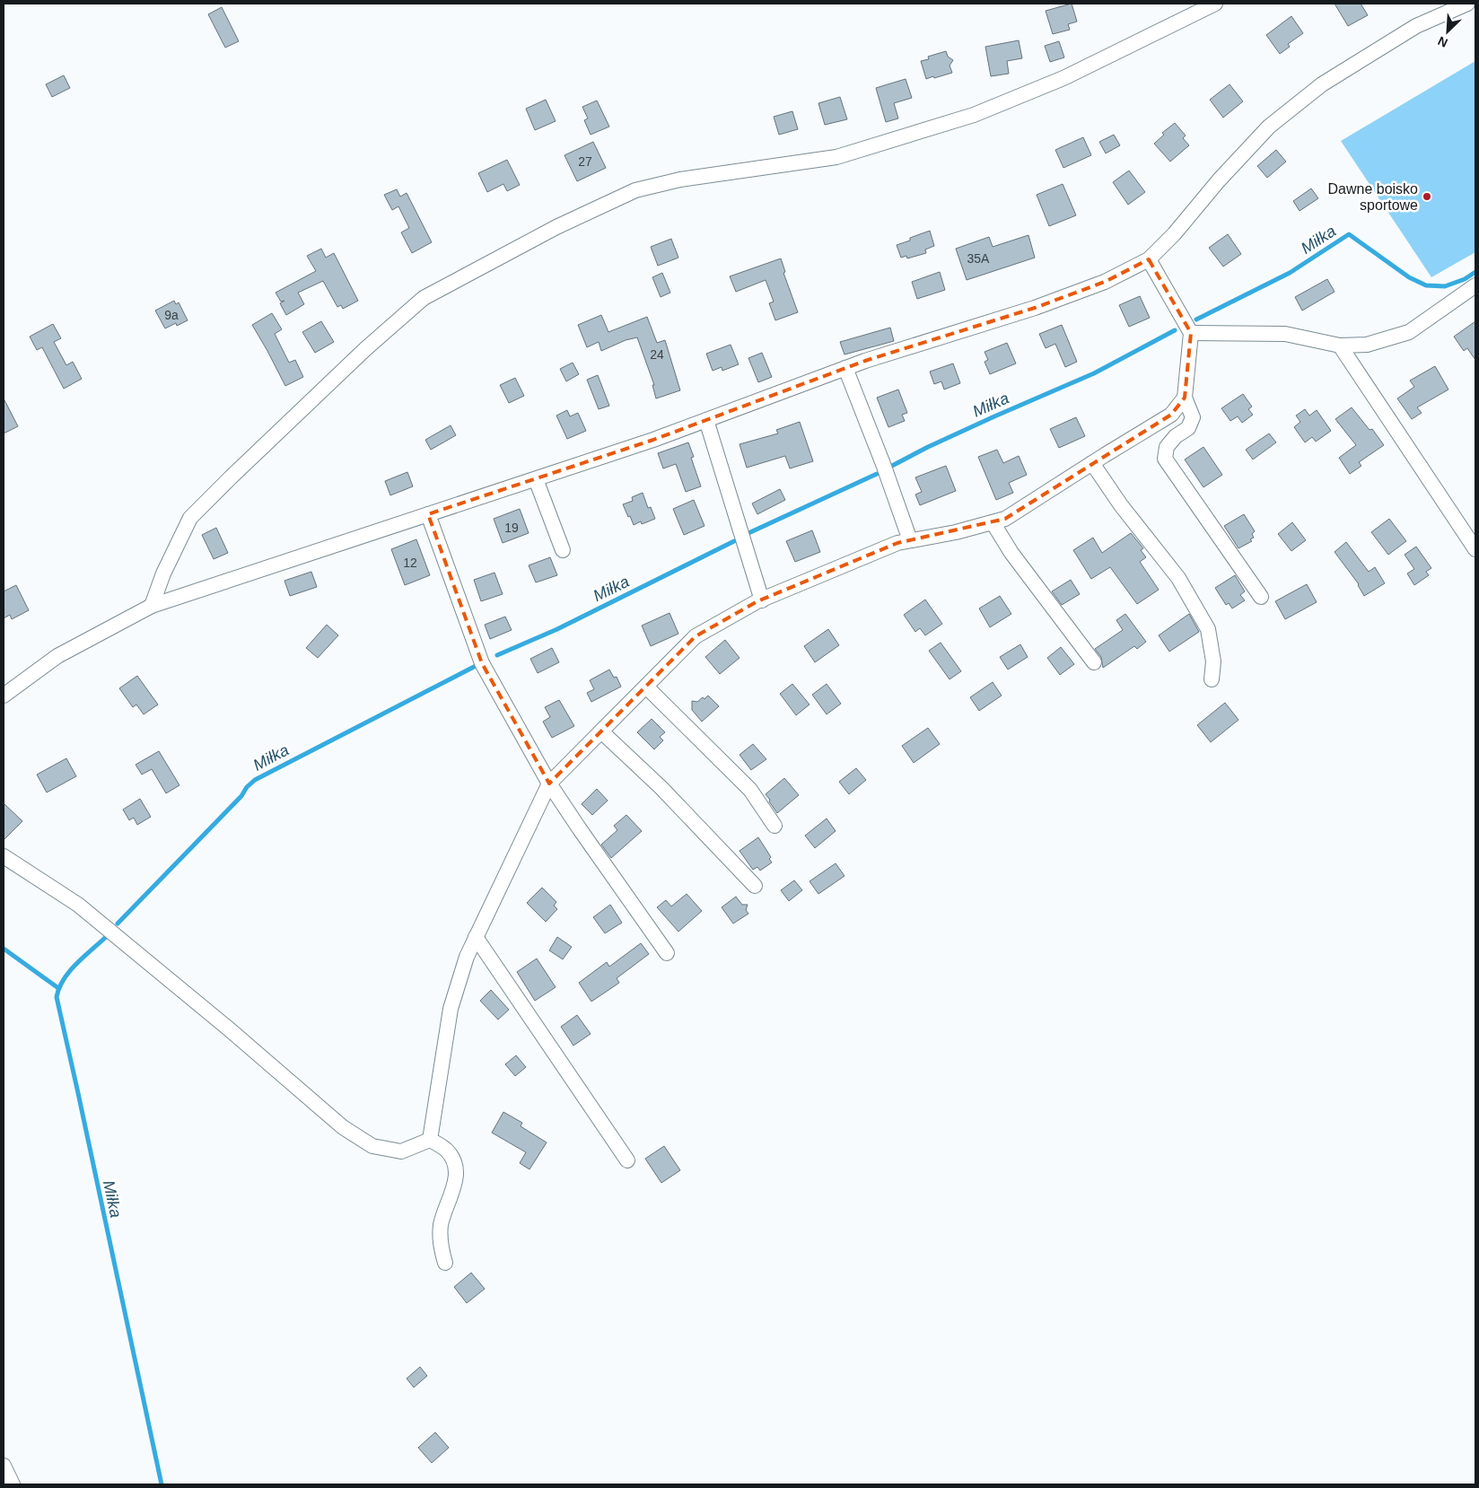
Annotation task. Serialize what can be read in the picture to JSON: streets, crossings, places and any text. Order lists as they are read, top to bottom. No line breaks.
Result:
{"water":["Miłka"],"places":["Dawne boisko sportowe"],"house_numbers":["27","35A","9a","24","19","12"],"north":"bottom left"}
